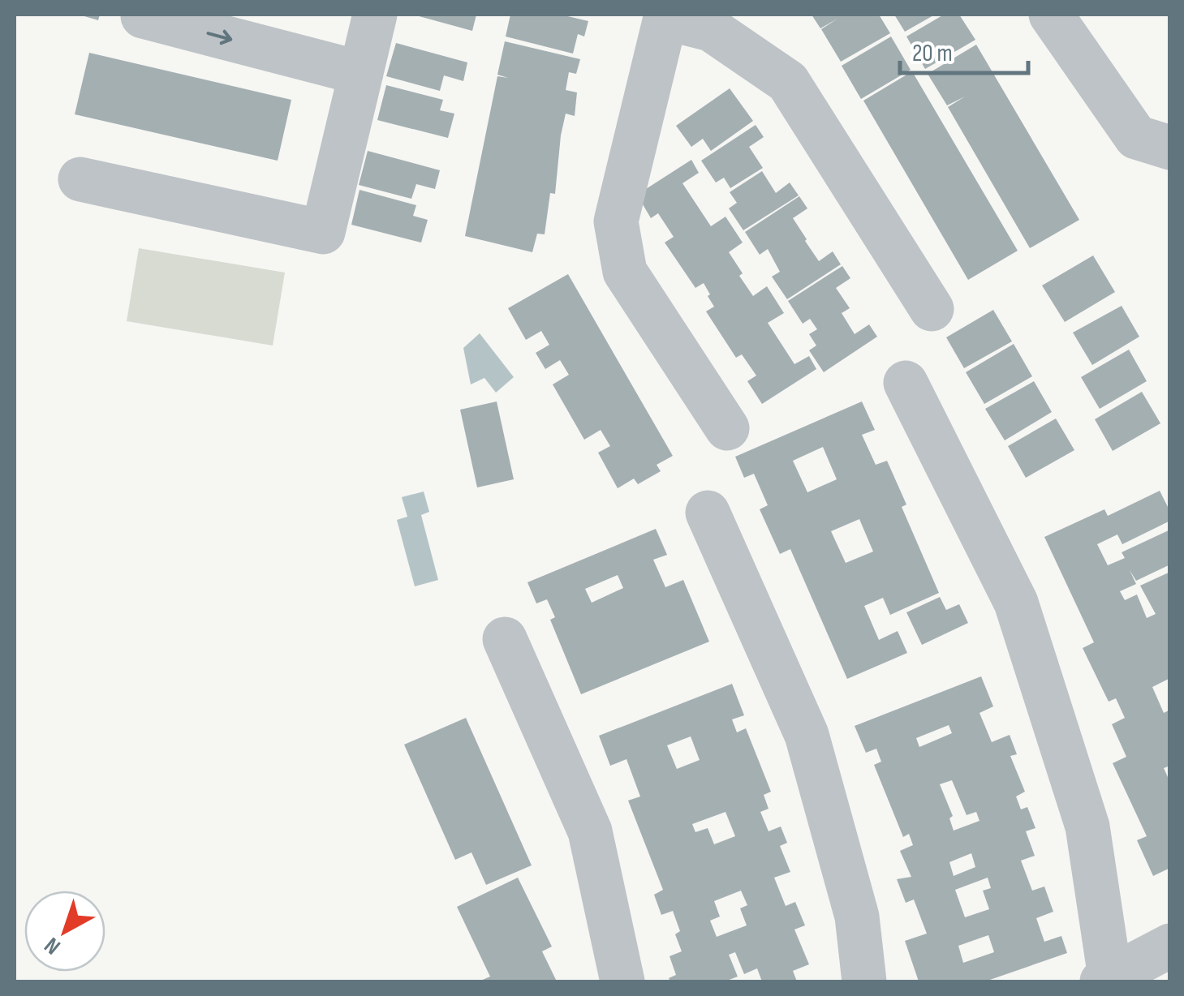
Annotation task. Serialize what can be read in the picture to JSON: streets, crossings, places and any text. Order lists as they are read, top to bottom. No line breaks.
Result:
{"scale_bar":"20 m","north":"bottom left"}
